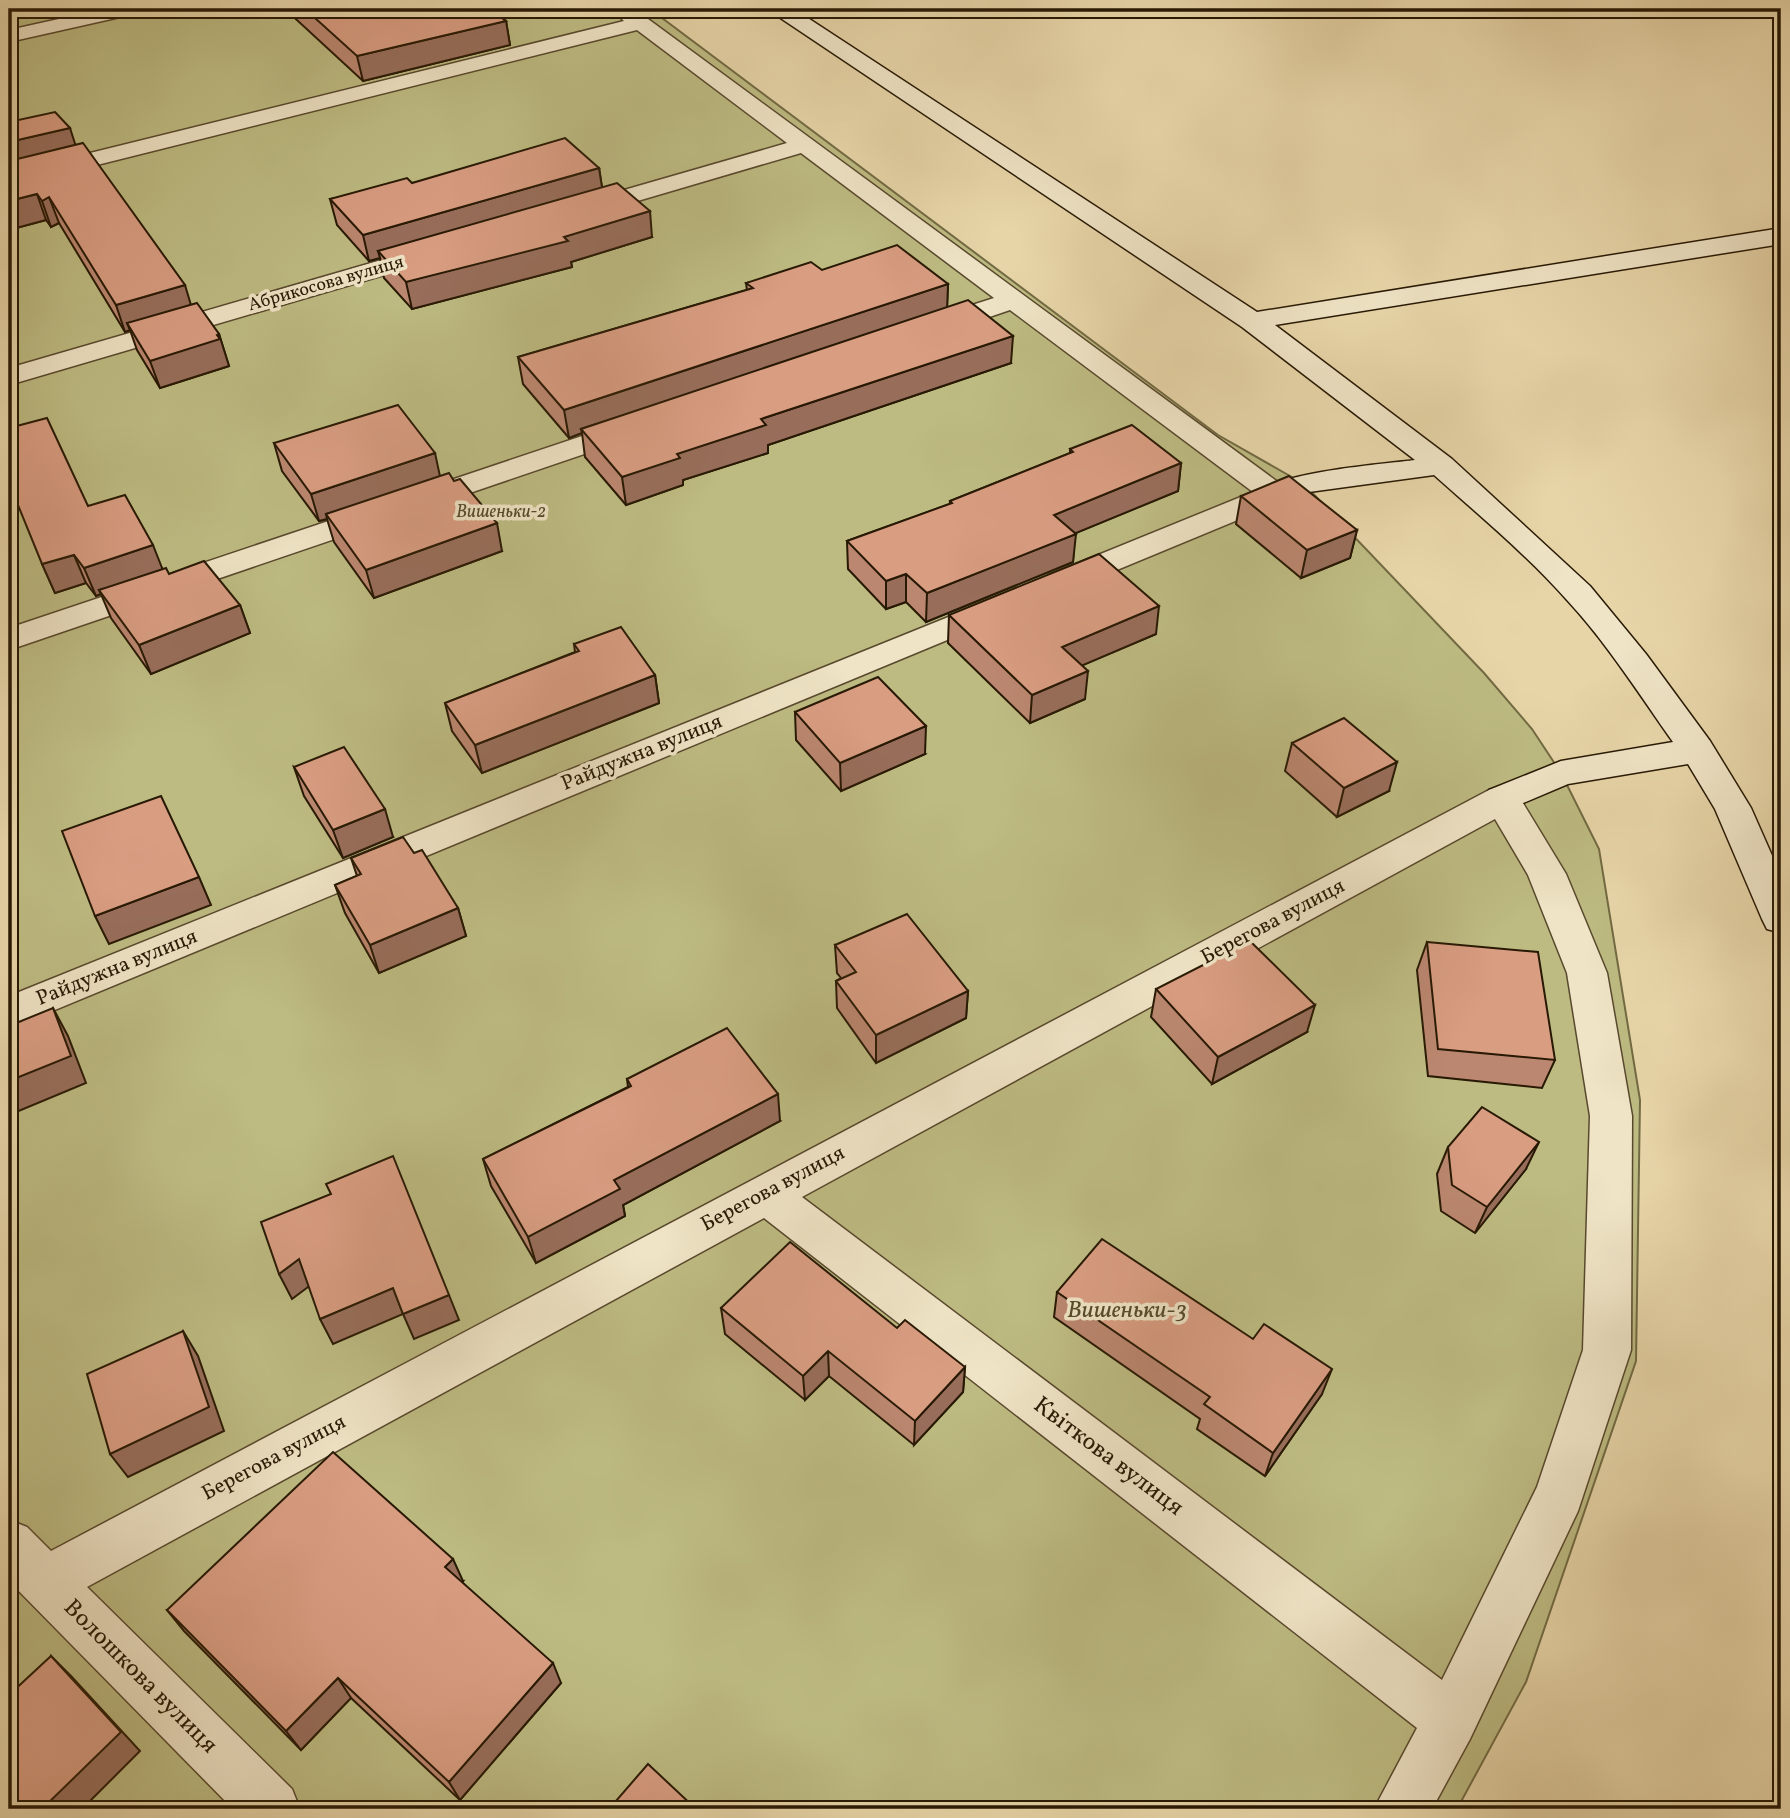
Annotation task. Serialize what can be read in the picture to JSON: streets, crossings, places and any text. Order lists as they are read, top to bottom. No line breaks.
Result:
{"streets":{"street":["Абрикосова вулиця","Райдужна вулиця","Берегова вулиця","Квіткова вулиця","Волошкова вулиця"]},"crossings":[["Берегова вулиця","Квіткова вулиця"],["Берегова вулиця","Волошкова вулиця"]],"parks":["Вишеньки-2","Вишеньки-3"]}
